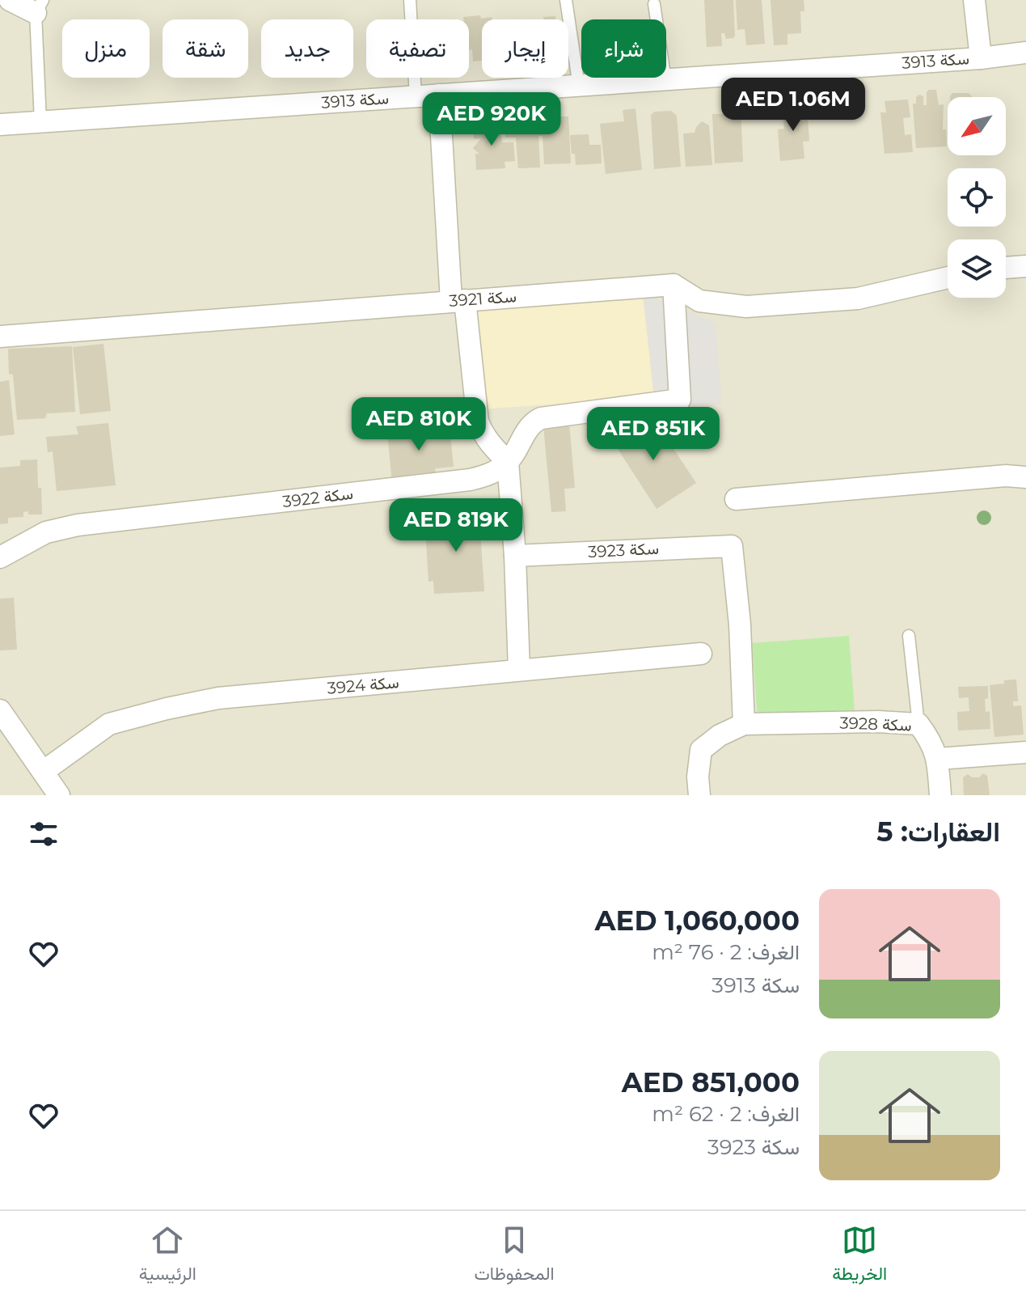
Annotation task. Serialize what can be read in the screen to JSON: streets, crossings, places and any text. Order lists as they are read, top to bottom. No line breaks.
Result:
{"streets":{"street":["سكة 3913","سكة 3921","سكة 3922","سكة 3923","سكة 3924","سكة 3928"]},"crossings":[["سكة 3923","سكة 3928"]],"north":"bottom left","page":{"chip":["شراء","إيجار","تصفية","جديد","شقة","منزل"],"price":["AED 1.06M","AED 920K","AED 810K","AED 851K","AED 819K"],"heading":"العقارات: 5","list":[{"name":"AED 1,060,000","note":"الغرف: 2 · 76 m² · سكة 3913"},{"name":"AED 851,000","note":"الغرف: 2 · 62 m² · سكة 3923"}],"tabs":["الخريطة","المحفوظات","الرئيسية"]}}
